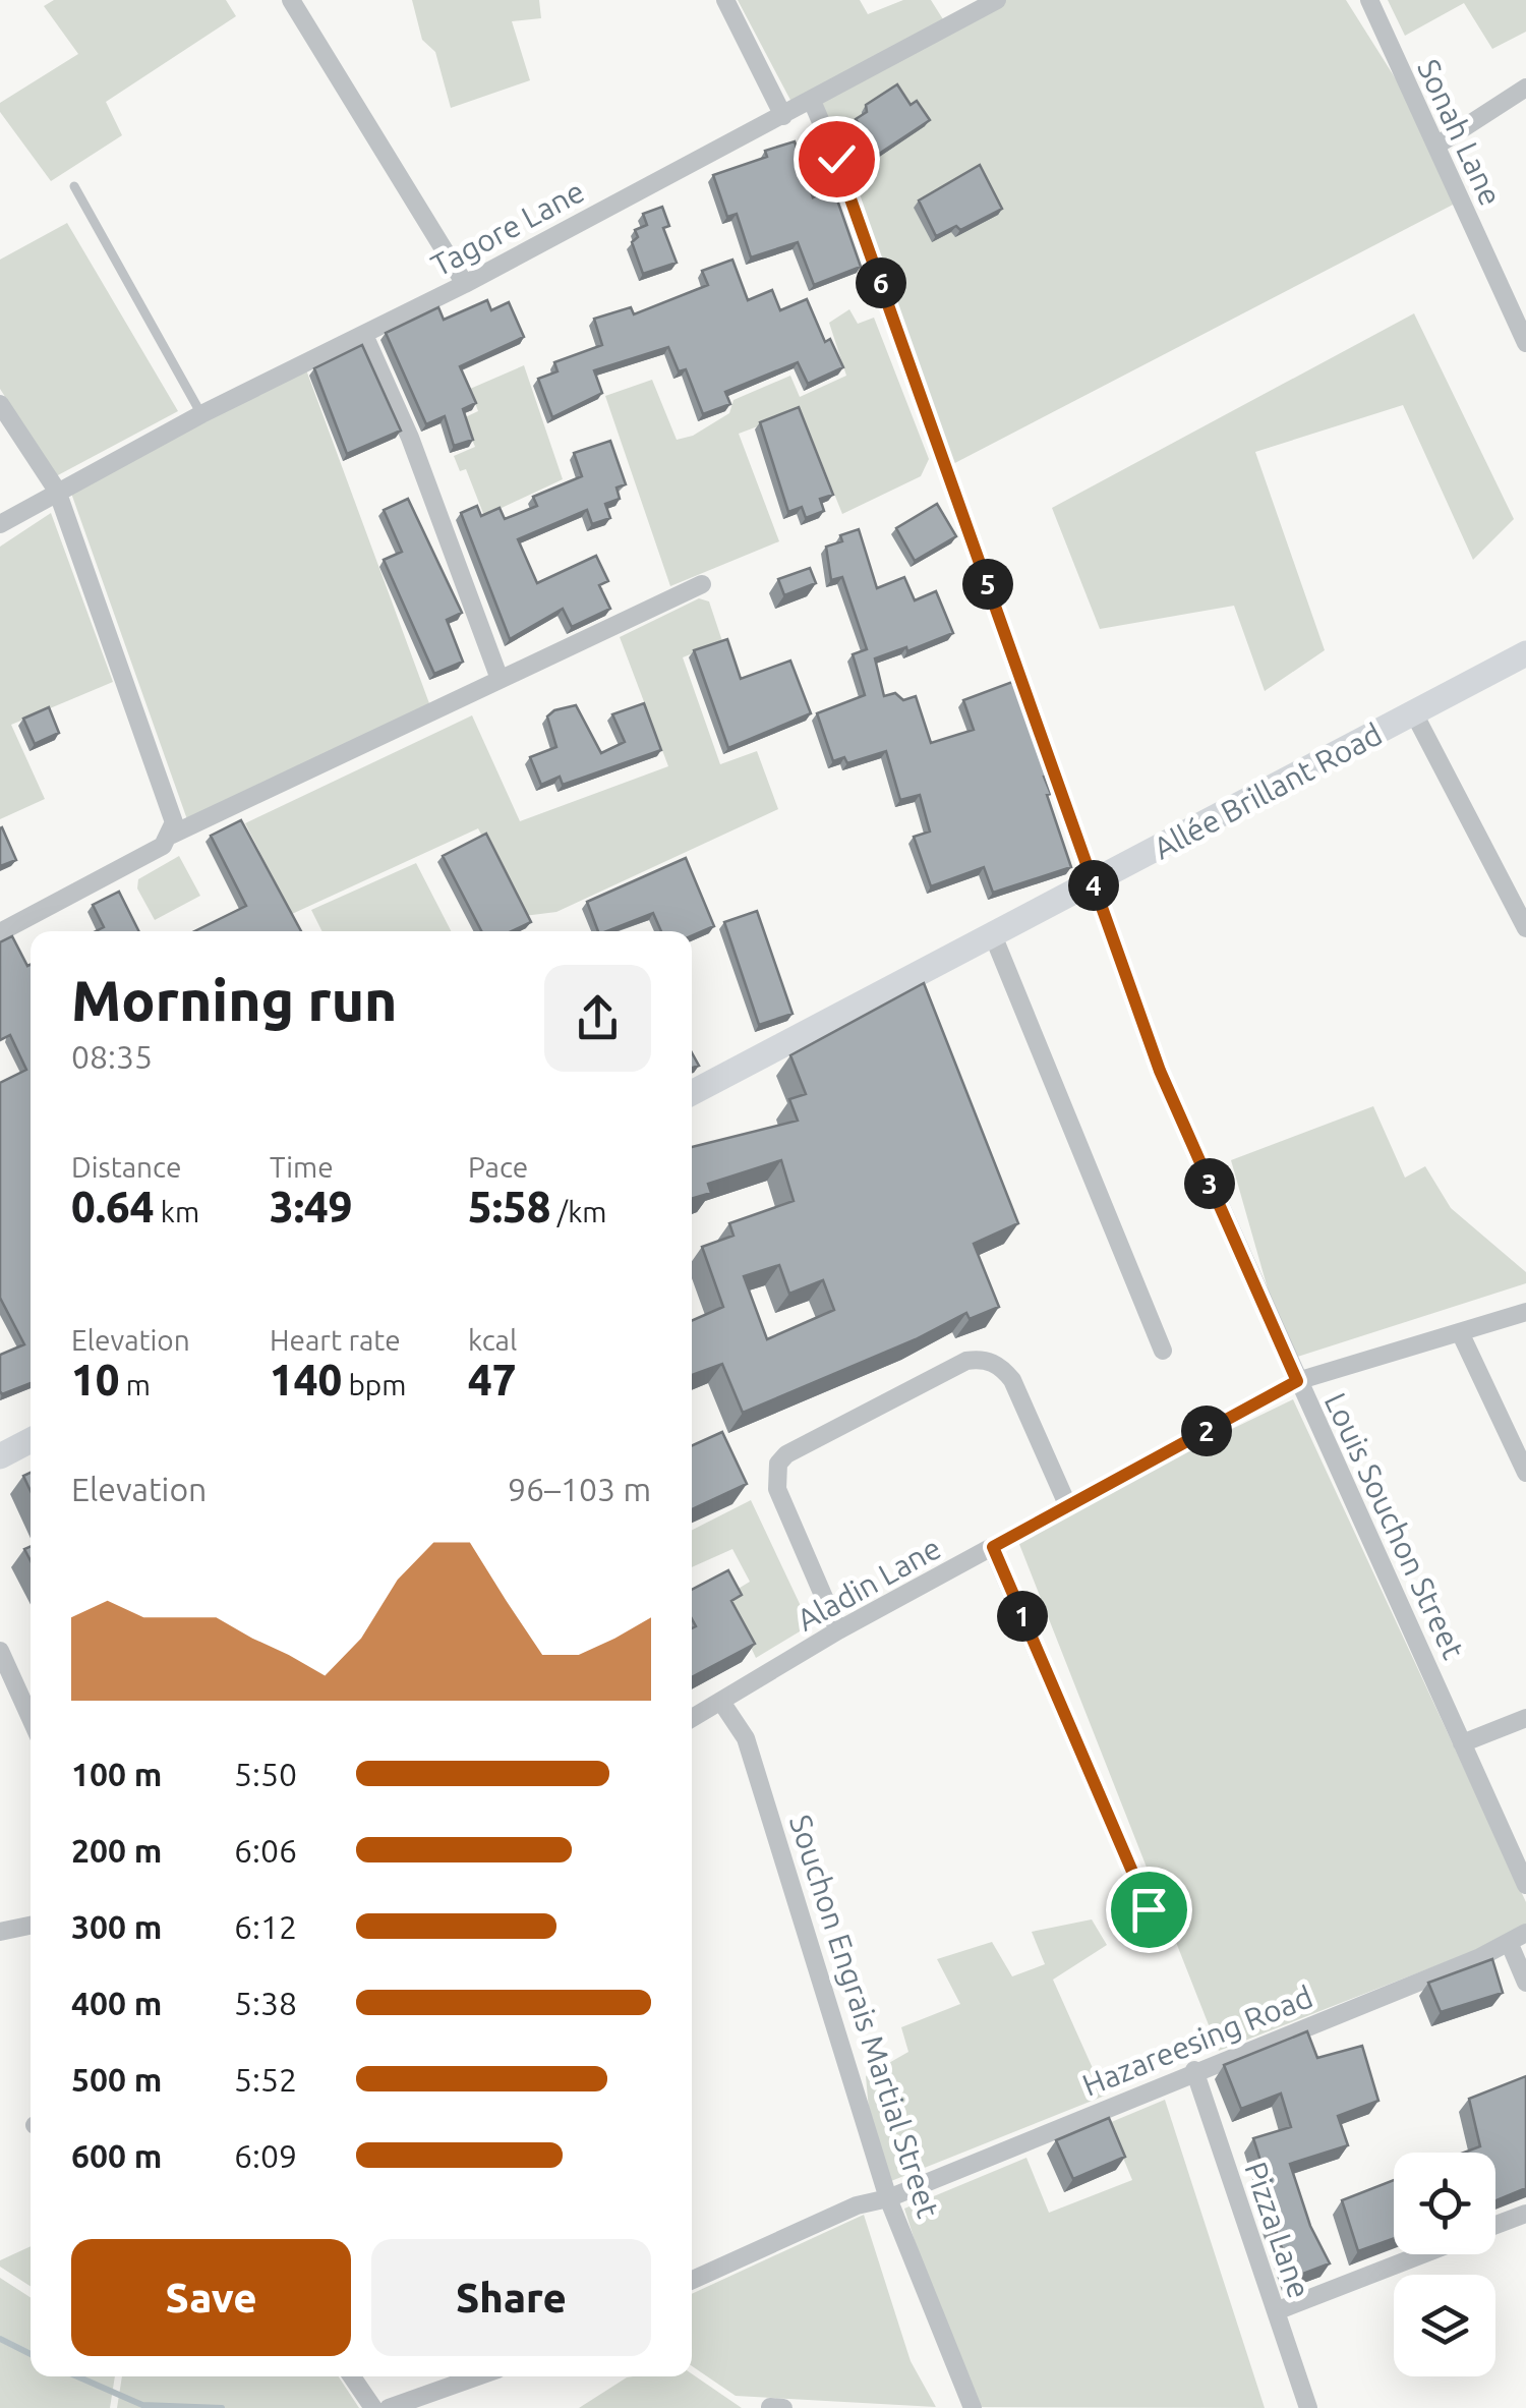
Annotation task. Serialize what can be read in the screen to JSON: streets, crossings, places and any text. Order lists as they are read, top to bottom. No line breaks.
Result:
{"streets":{"main road":["Allée Brillant Road"],"street":["Sonah Lane","Tagore Lane","Louis Souchon Street","Aladin Lane","Souchon Engrais Martial Street","Hazareesing Road","Pizza Lane"]},"crossings":[["Tagore Lane","Louis Souchon Street"],["Allée Brillant Road","Louis Souchon Street"],["Louis Souchon Street","Aladin Lane"],["Aladin Lane","Souchon Engrais Martial Street"],["Souchon Engrais Martial Street","Hazareesing Road"],["Hazareesing Road","Pizza Lane"]],"page":{"pins":["6","5","4","3","2","1"],"heading":["Morning run","08:35"],"stats":[["Distance","0.64 km"],["Time","3:49"],["Pace","5:58 /km"],["Elevation","10 m"],["Heart rate","140 bpm"],["kcal","47"]],"chart":["Elevation","96–103 m"],"list":[{"name":"100 m","note":"5:50"},{"name":"200 m","note":"6:06"},{"name":"300 m","note":"6:12"},{"name":"400 m","note":"5:38"},{"name":"500 m","note":"5:52"},{"name":"600 m","note":"6:09"}],"buttons":["Save","Share"]}}
